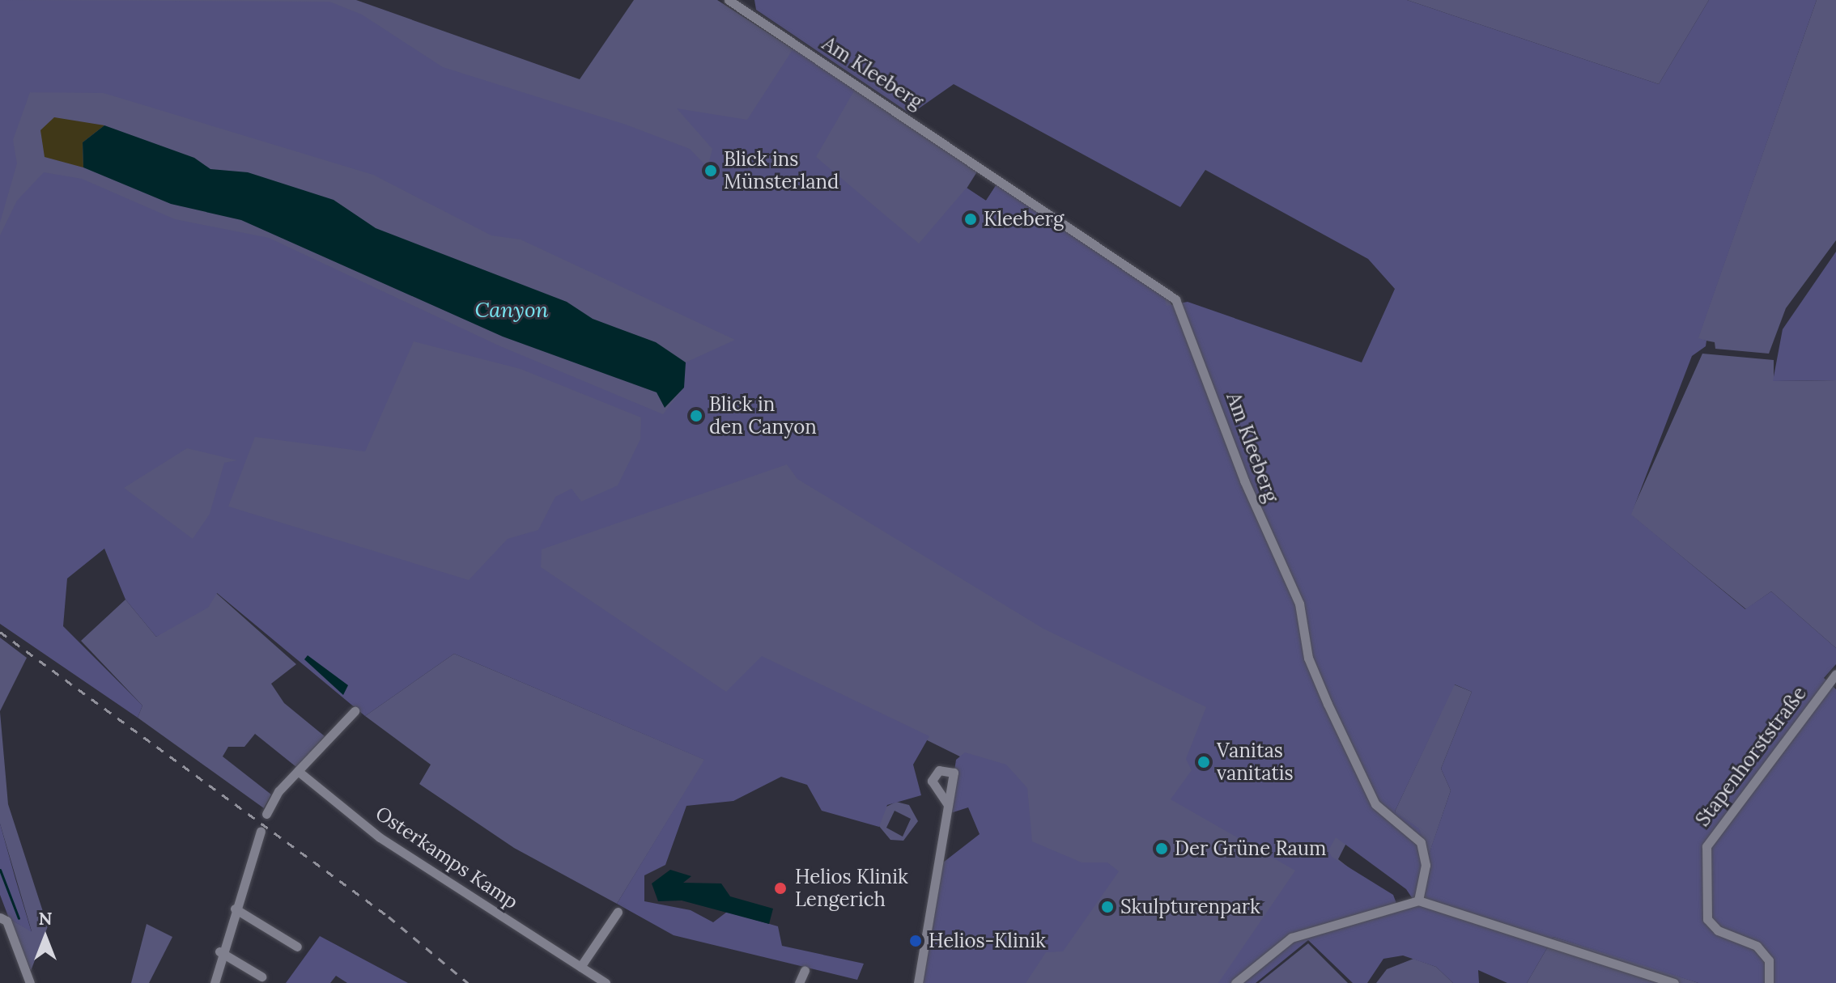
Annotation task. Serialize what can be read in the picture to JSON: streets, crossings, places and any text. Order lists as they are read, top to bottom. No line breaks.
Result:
{"streets":{"street":["Am Kleeberg","Stapenhorststraße","Osterkamps Kamp"]},"water":["Canyon"],"places":["Blick ins Münsterland","Kleeberg","Blick in den Canyon","Vanitas vanitatis","Der Grüne Raum","Helios Klinik Lengerich","Skulpturenpark","Helios-Klinik"],"north":"top"}
